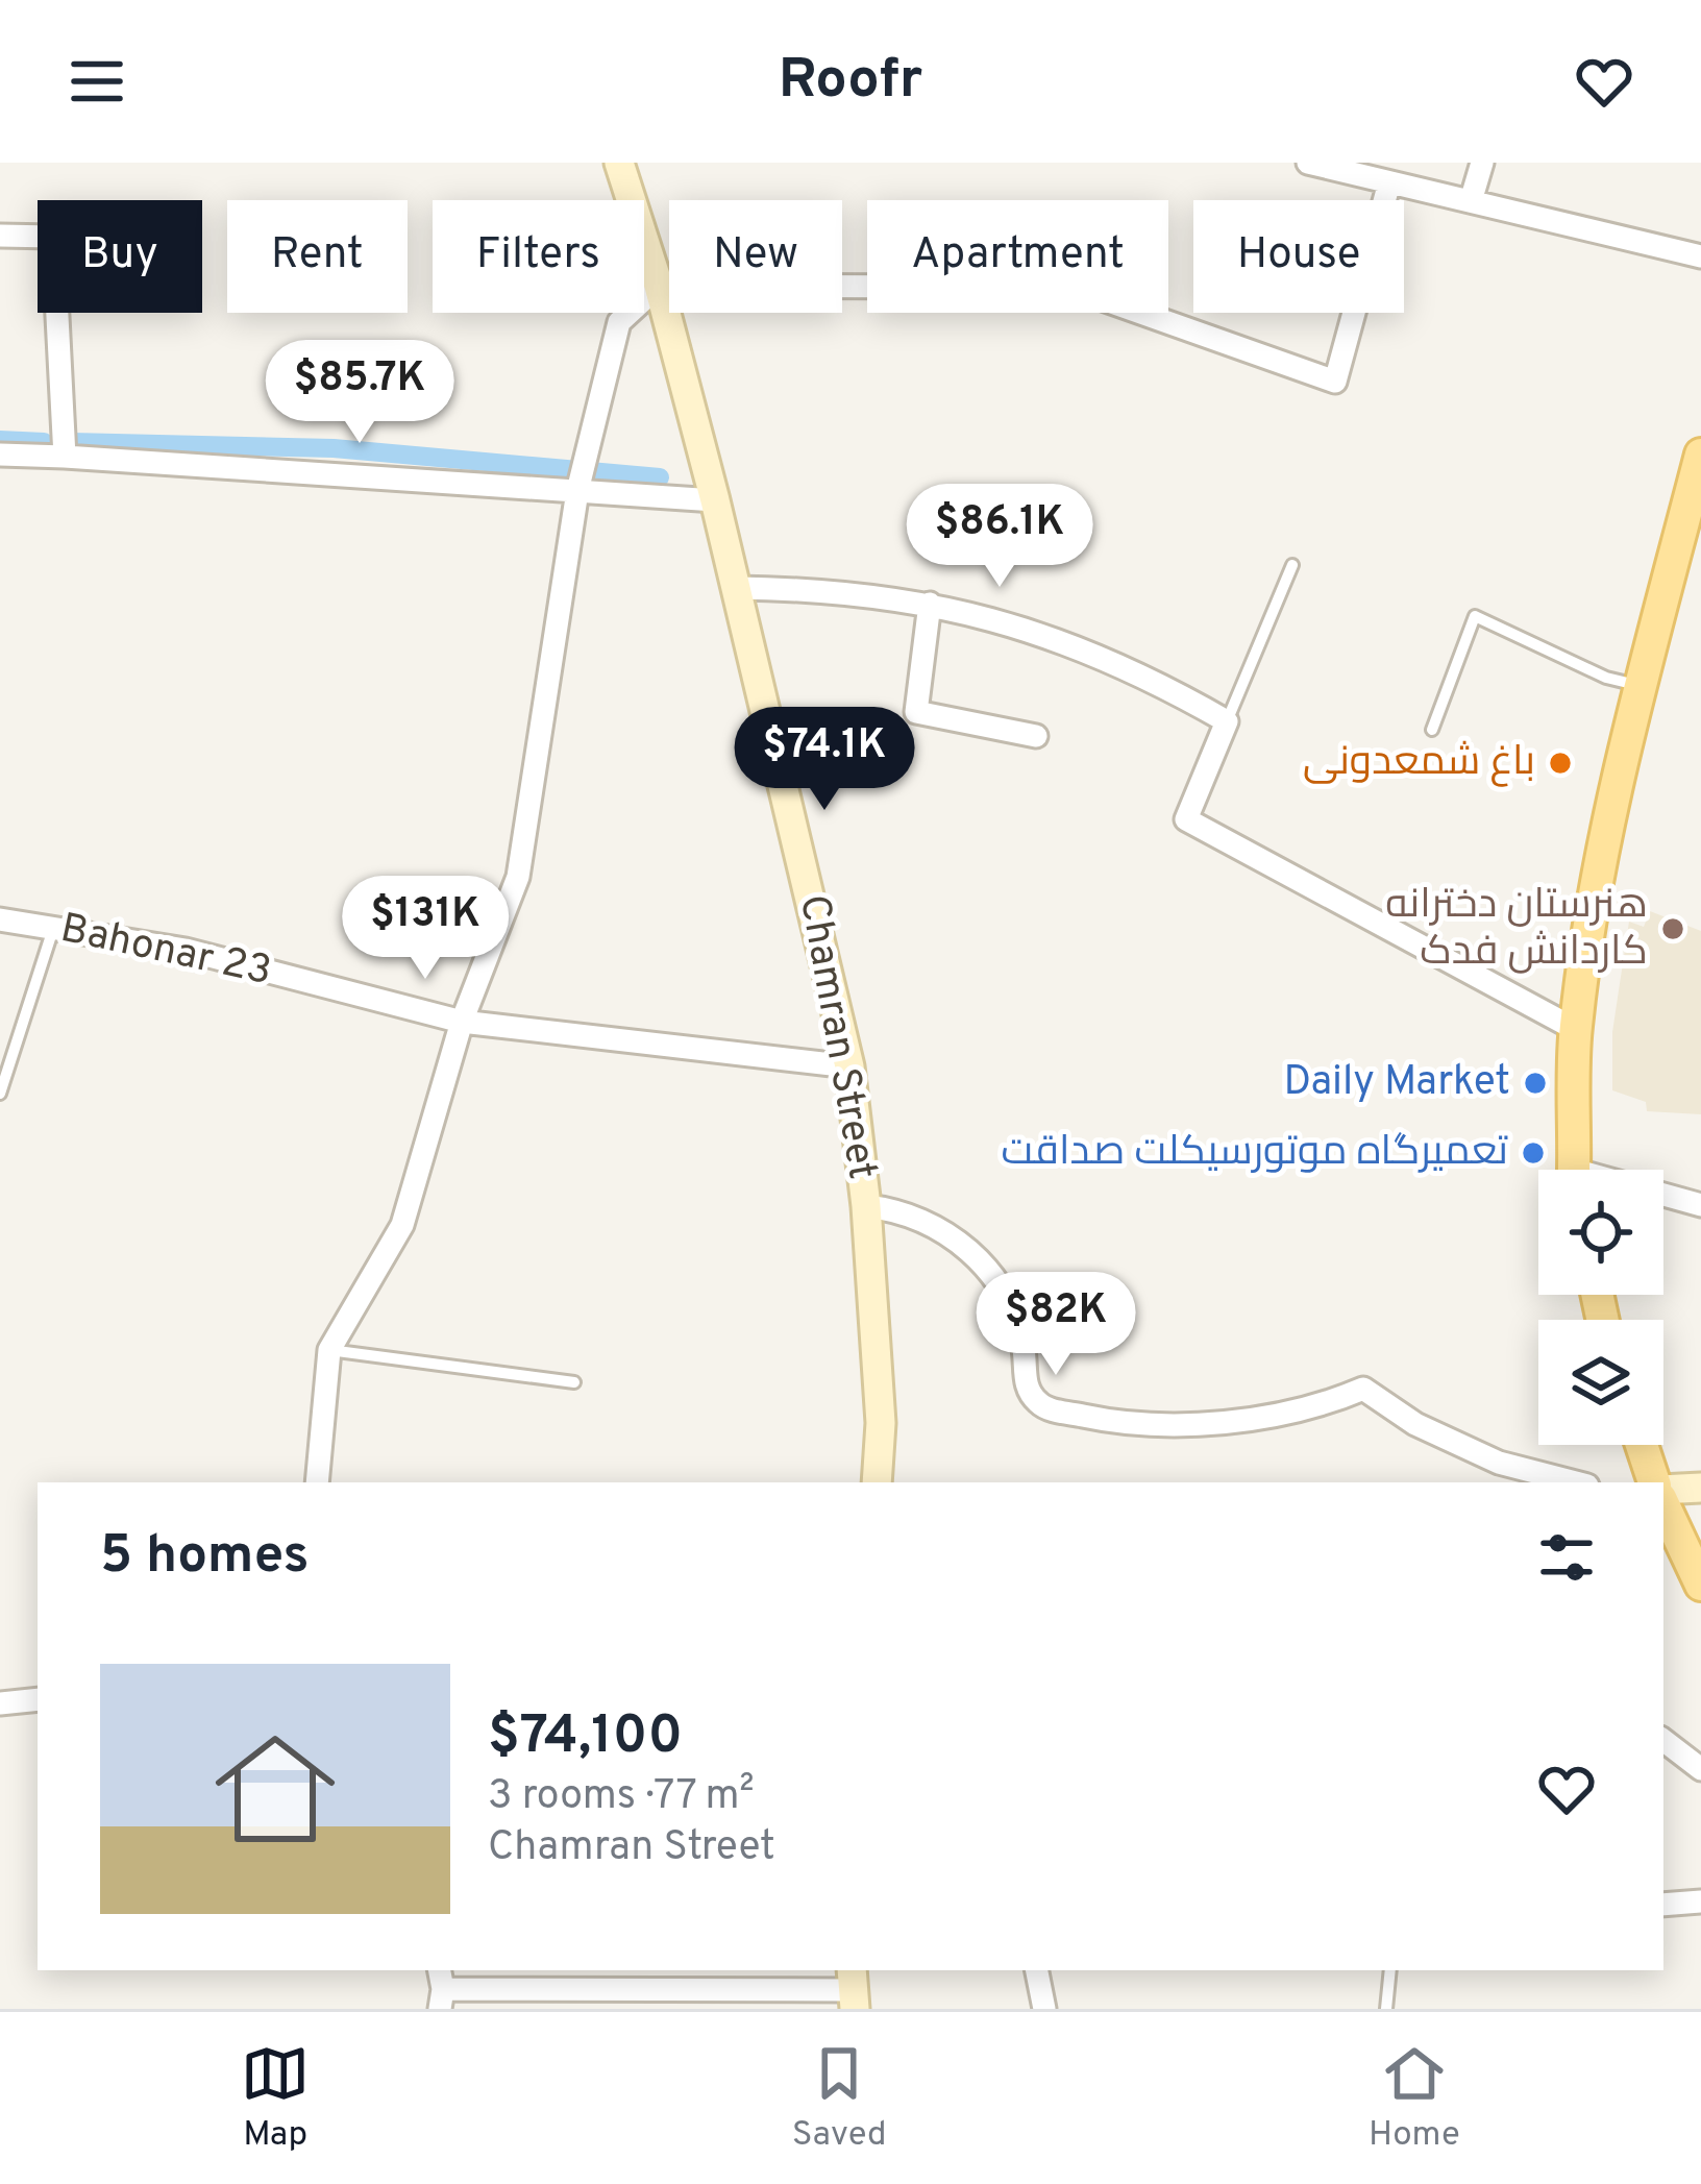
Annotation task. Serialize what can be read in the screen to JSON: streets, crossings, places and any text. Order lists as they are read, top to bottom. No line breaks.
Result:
{"streets":{"main road":["Chamran Street"],"street":["Bahonar 23"]},"crossings":[["Bahonar 23","Chamran Street"]],"places":["باغ شمعدونی","هنرستان دخترانه کاردانش فدک","Daily Market","تعمیرگاه موتورسیکلت صداقت"],"page":{"header":"Roofr","chip":["Buy","Rent","Filters","New","Apartment","House"],"price":["$85.7K","$86.1K","$74.1K","$131K","$82K"],"heading":"5 homes","list":[{"name":"$74,100","note":"3 rooms · 77 m² · Chamran Street"}],"tabs":["Map","Saved","Home"]}}
